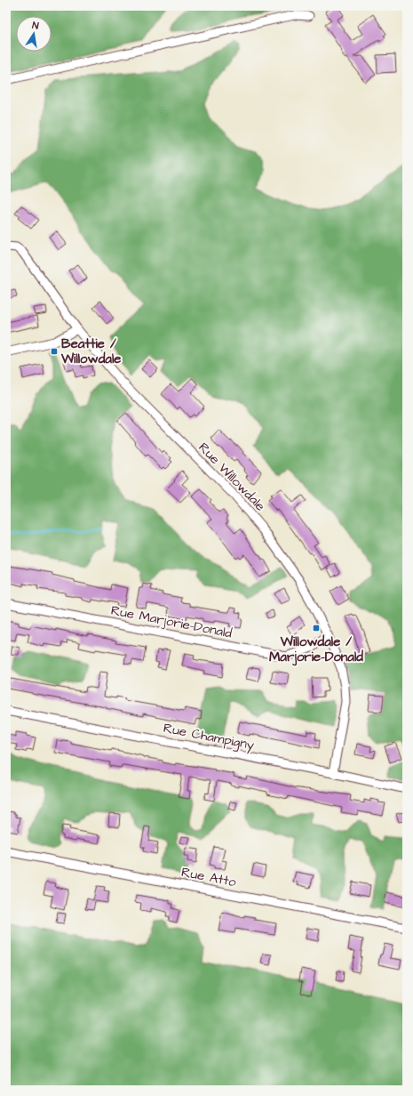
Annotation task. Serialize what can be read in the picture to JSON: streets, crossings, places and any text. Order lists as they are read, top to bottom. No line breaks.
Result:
{"streets":{"street":["Rue Willowdale","Rue Marjorie-Donald","Rue Champigny","Rue Atto"]},"crossings":[["Rue Willowdale","Rue Marjorie-Donald"],["Rue Willowdale","Rue Champigny"]],"places":{"transit":["Beattie / Willowdale","Willowdale / Marjorie-Donald"]},"north":"top"}
